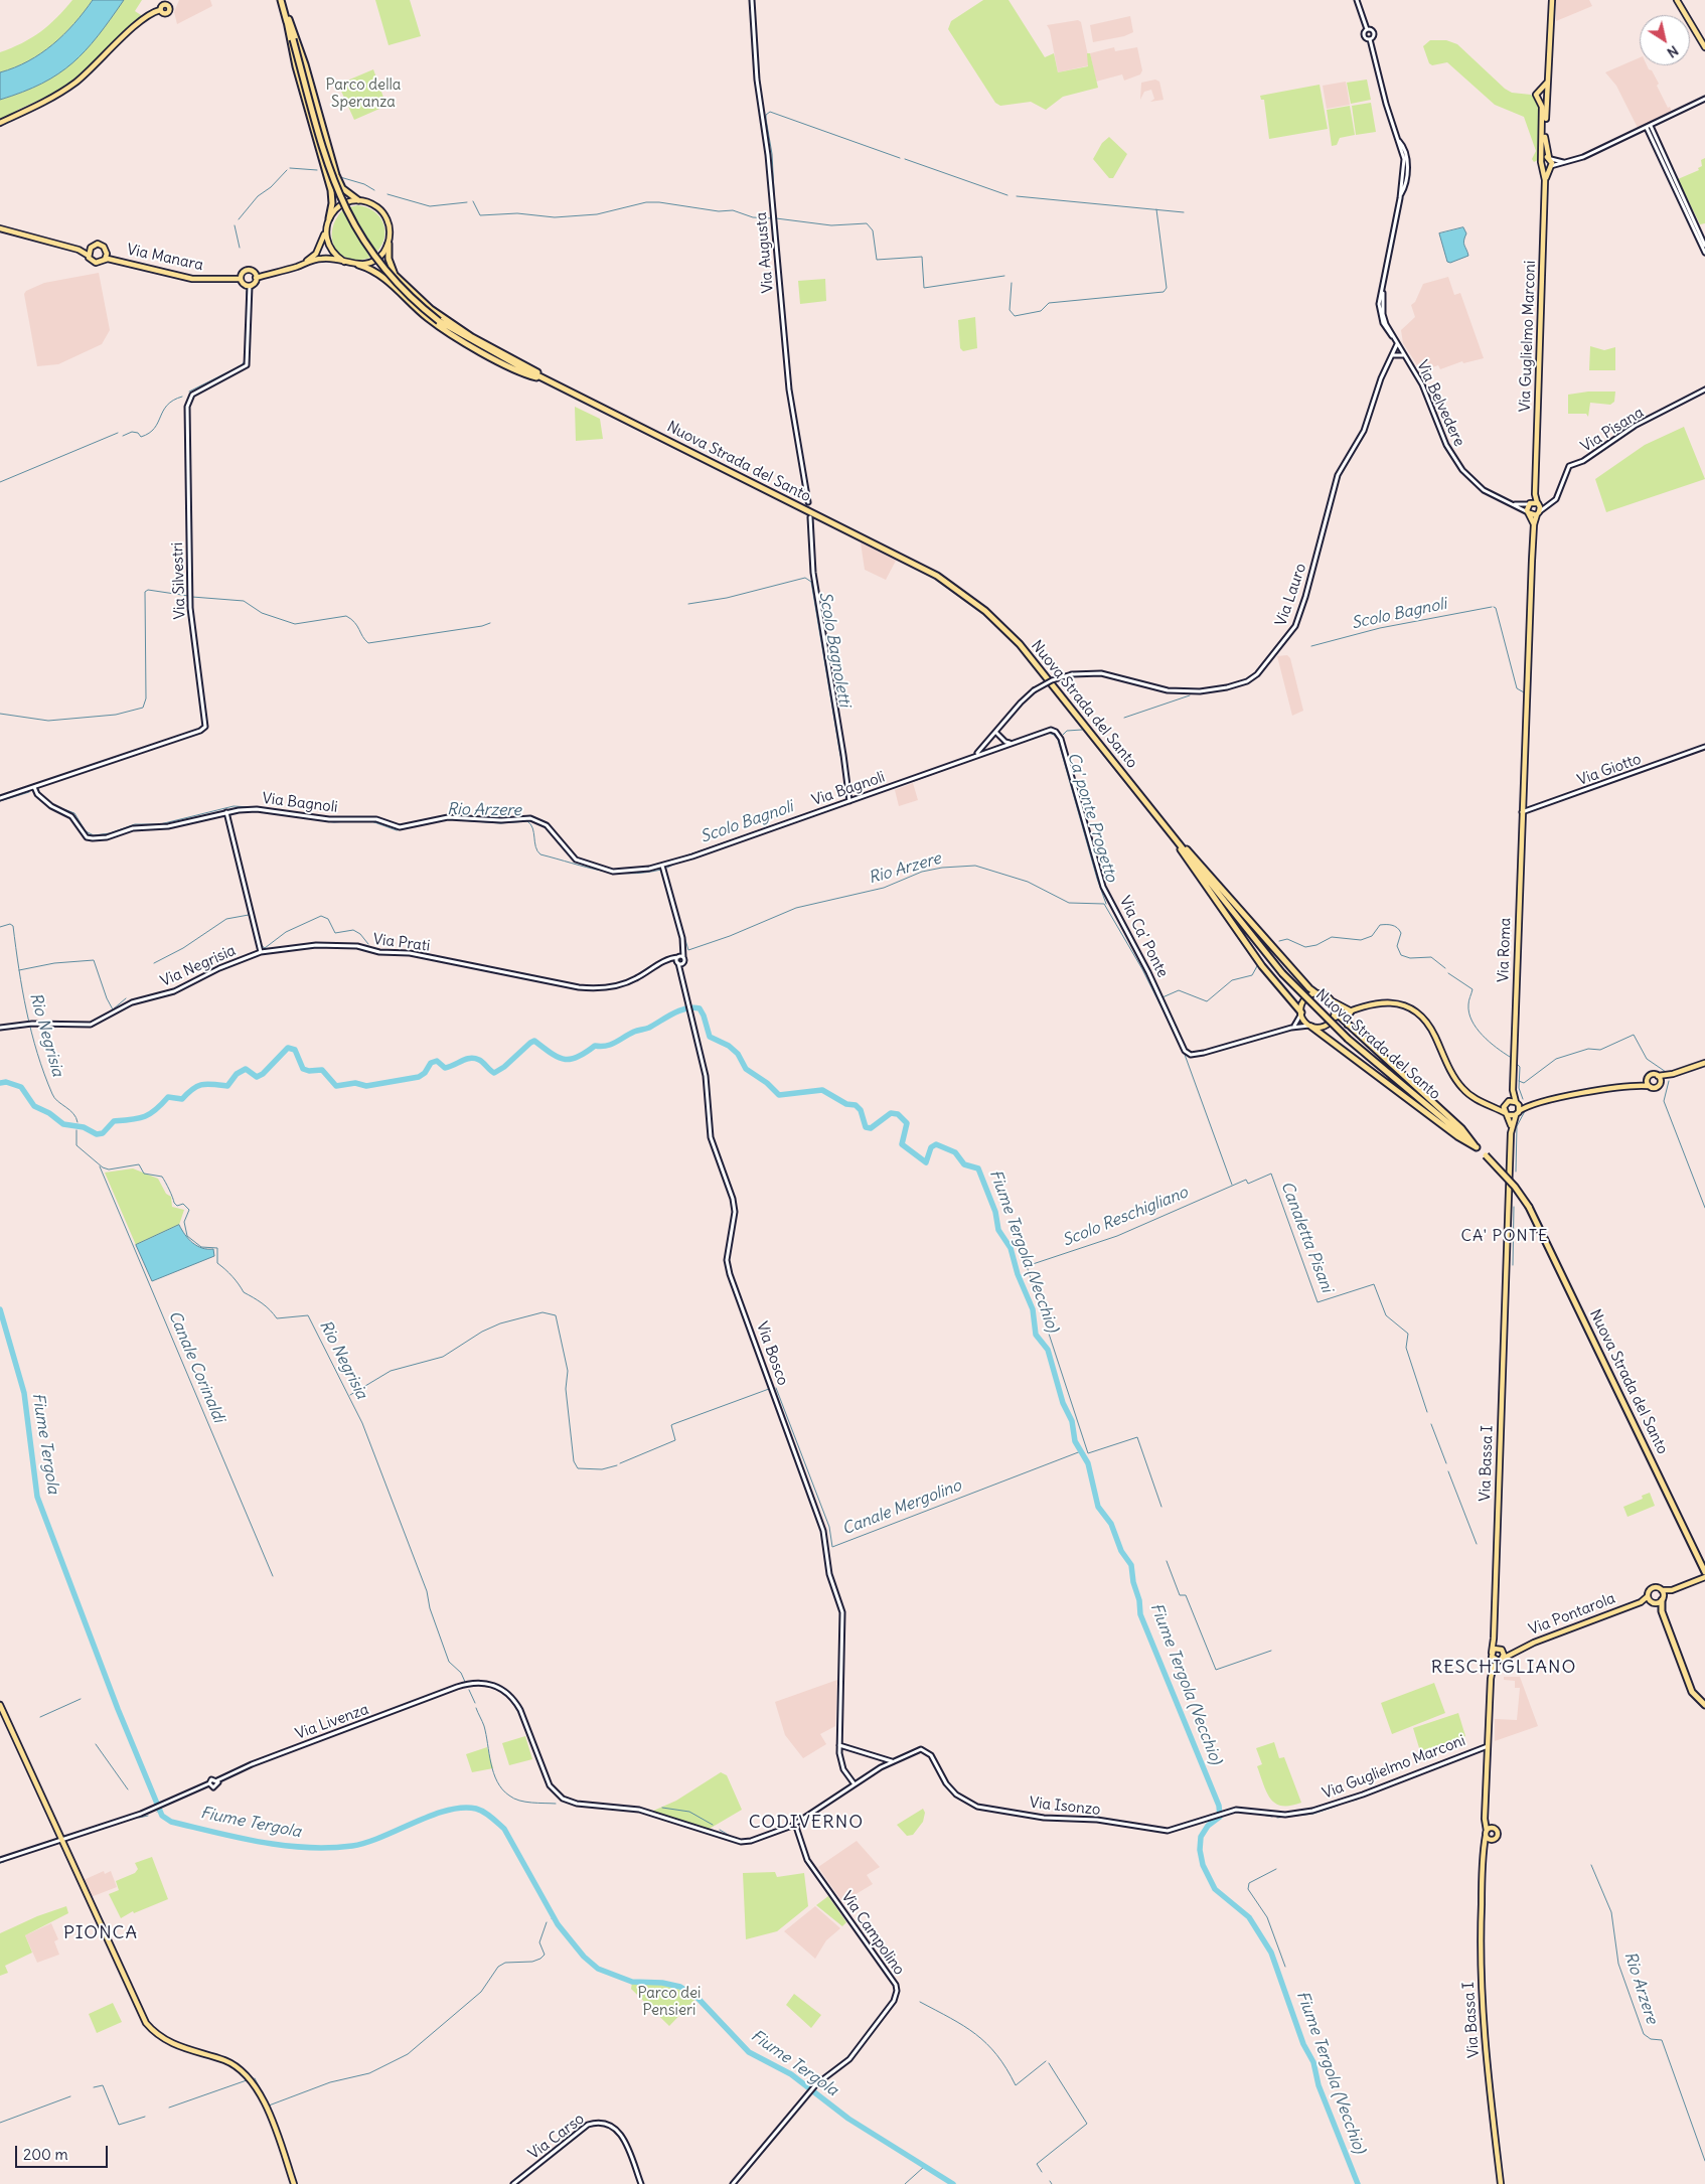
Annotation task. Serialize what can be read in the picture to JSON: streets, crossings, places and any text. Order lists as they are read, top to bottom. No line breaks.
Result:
{"streets":{"highway":["Nuova Strada del Santo"],"main road":["Via Manara","Via Guglielmo Marconi","Via Roma","Via Bassa I","Via Pontarola"],"street":["Via Augusta","Via Belvedere","Via Pisana","Via Silvestri","Via Lauro","Via Giotto","Via Bagnoli","Via Ca' Ponte","Via Prati","Via Negrisia","Via Bosco","Via Livenza","Via Isonzo","Via Campolino","Via Carso"]},"crossings":[["Via Manara","Via Silvestri"],["Via Guglielmo Marconi","Via Belvedere"],["Via Guglielmo Marconi","Via Pisana"],["Via Guglielmo Marconi","Via Bassa I"],["Via Guglielmo Marconi","Via Isonzo"],["Via Belvedere","Via Lauro"],["Via Silvestri","Via Bagnoli"],["Via Lauro","Via Bagnoli"],["Via Giotto","Via Roma"],["Via Bagnoli","Via Ca' Ponte"],["Via Prati","Via Negrisia"],["Via Prati","Via Bosco"],["Via Bassa I","Via Pontarola"],["Via Livenza","Via Campolino"]],"districts":["CA' PONTE","RESCHIGLIANO","CODIVERNO","PIONCA"],"water":["Scolo Bagnoli","Scolo Bagnoletti","Rio Arzere","Ca' ponte Progetto","Rio Negrisia","Scolo Reschigliano","Canaletta Pisani","Fiume Tergola (Vecchio)","Canale Corinaldi","Fiume Tergola","Canale Mergolino"],"parks":["Parco della Speranza","Parco dei Pensieri"],"scale_bar":"200 m","north":"bottom right"}
